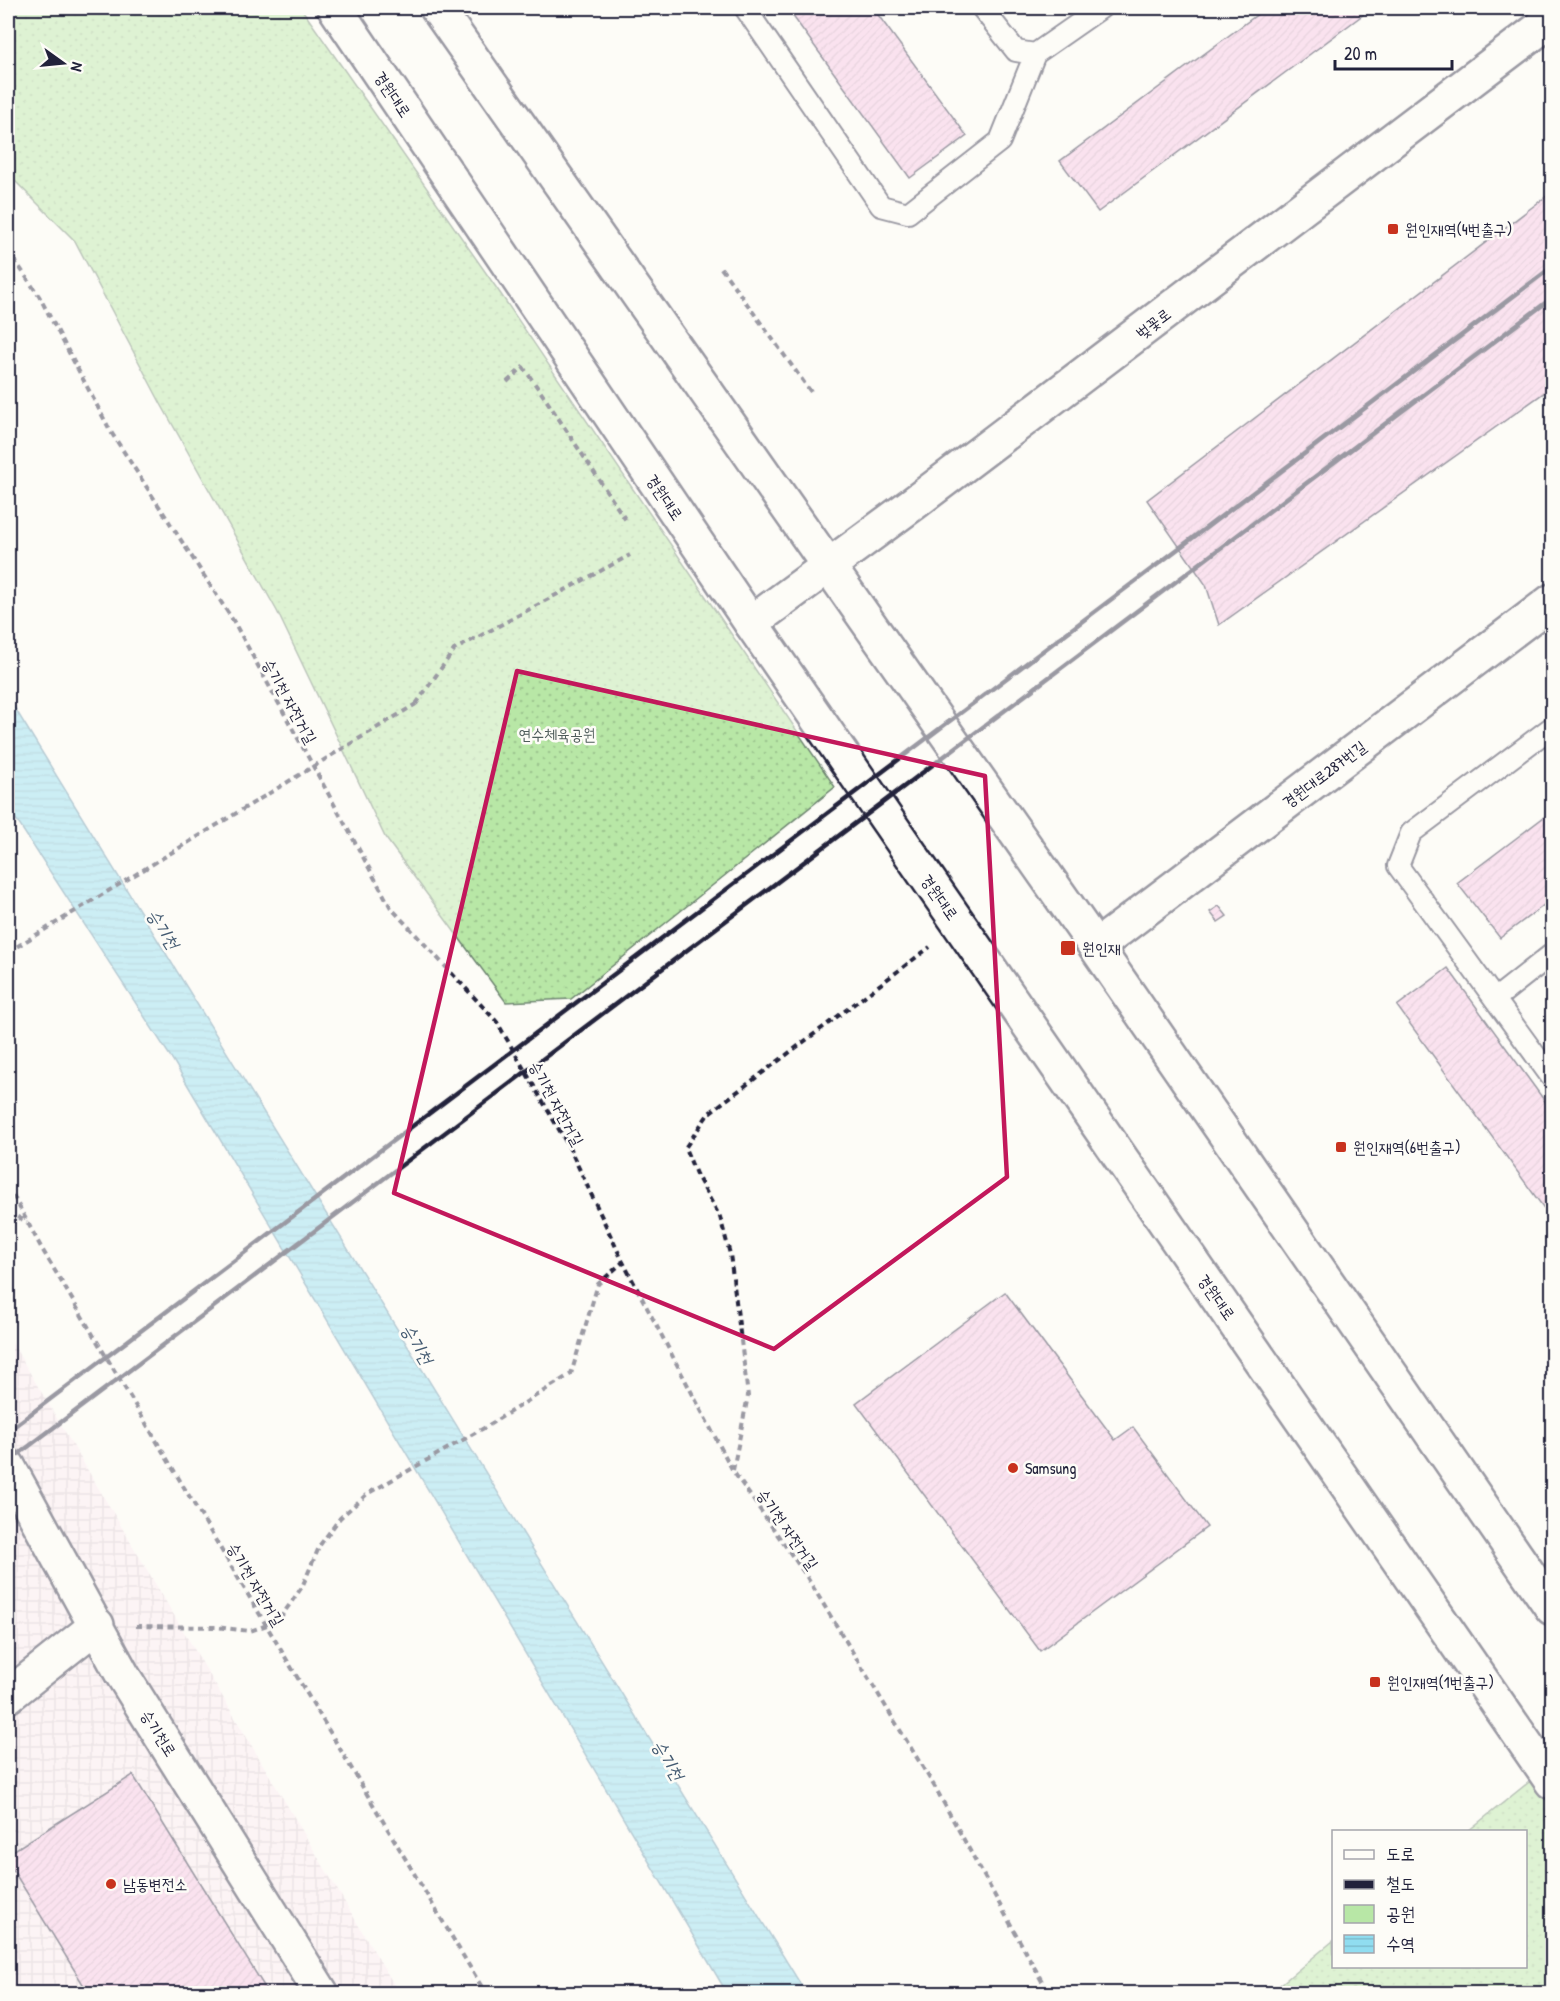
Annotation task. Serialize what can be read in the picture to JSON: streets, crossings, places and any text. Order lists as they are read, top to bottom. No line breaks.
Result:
{"streets":{"main road":["경원대로","벚꽃로","경원대로287번길","승기천로"],"path":["승기천 자전거길"]},"crossings":[["경원대로","벚꽃로"]],"water":["승기천"],"parks":["연수체육공원"],"places":{"transit":["원인재역(4번출구)","원인재","원인재역(6번출구)","원인재역(1번출구)"],"other":["Samsung","남동변전소"]},"legend":["도로","철도","공원","수역"],"scale_bar":"20 m","north":"right"}
